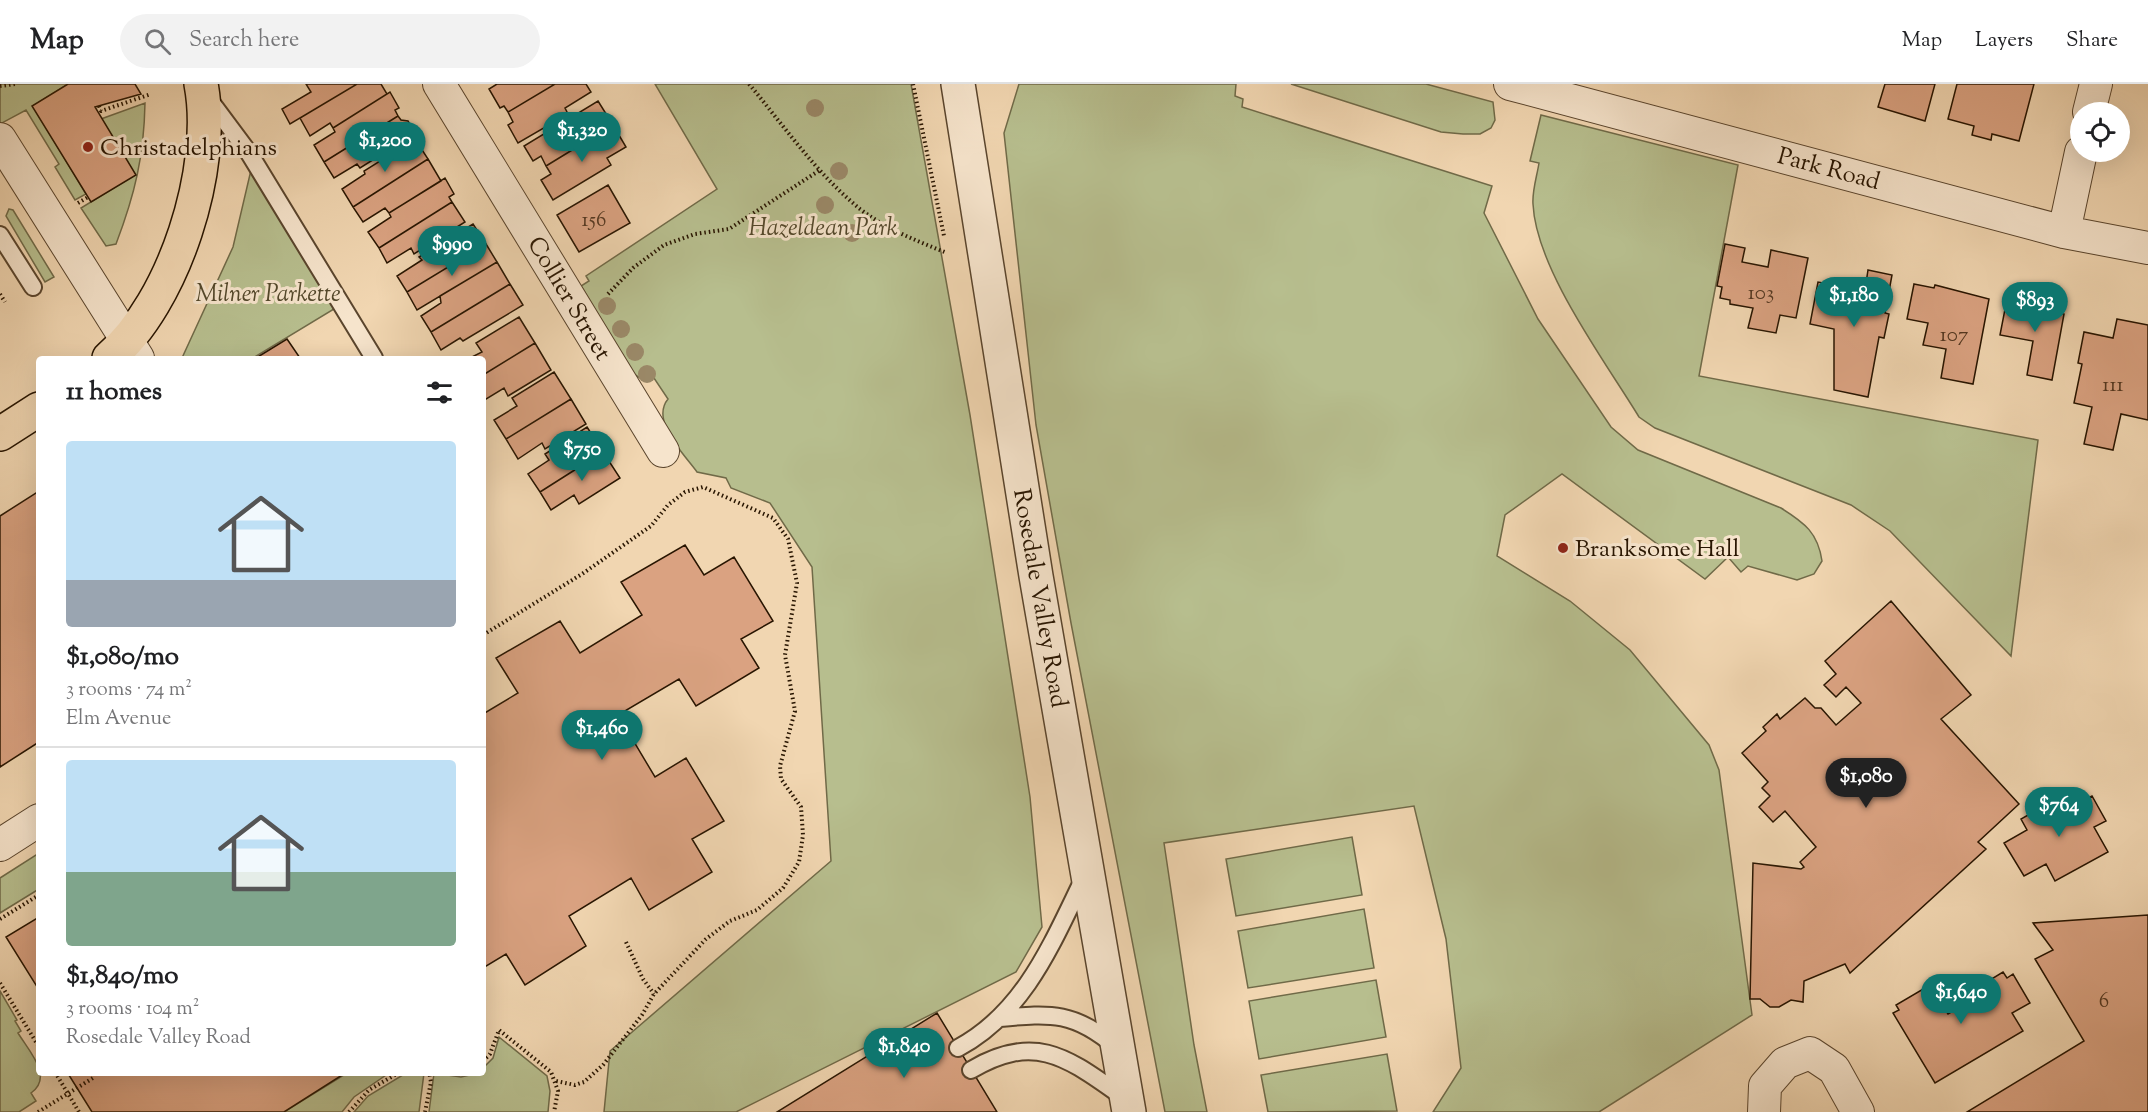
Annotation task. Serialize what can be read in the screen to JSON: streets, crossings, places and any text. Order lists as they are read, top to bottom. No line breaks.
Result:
{"streets":{"street":["Park Road","Collier Street","Rosedale Valley Road"]},"parks":["Hazeldean Park","Milner Parkette"],"places":["Christadelphians","Branksome Hall"],"house_numbers":["156","103","107","111","6"],"page":{"header":"Map","search":"Search here","nav":["Map","Layers","Share"],"price":["$1,320","$1,200","$990","$1,180","$893","$750","$1,460","$1,080","$764","$1,640","$1,840"],"heading":"11 homes","list":[{"name":"$1,080/mo","note":"3 rooms · 74 m² · Elm Avenue"},{"name":"$1,840/mo","note":"3 rooms · 104 m² · Rosedale Valley Road"}]}}
